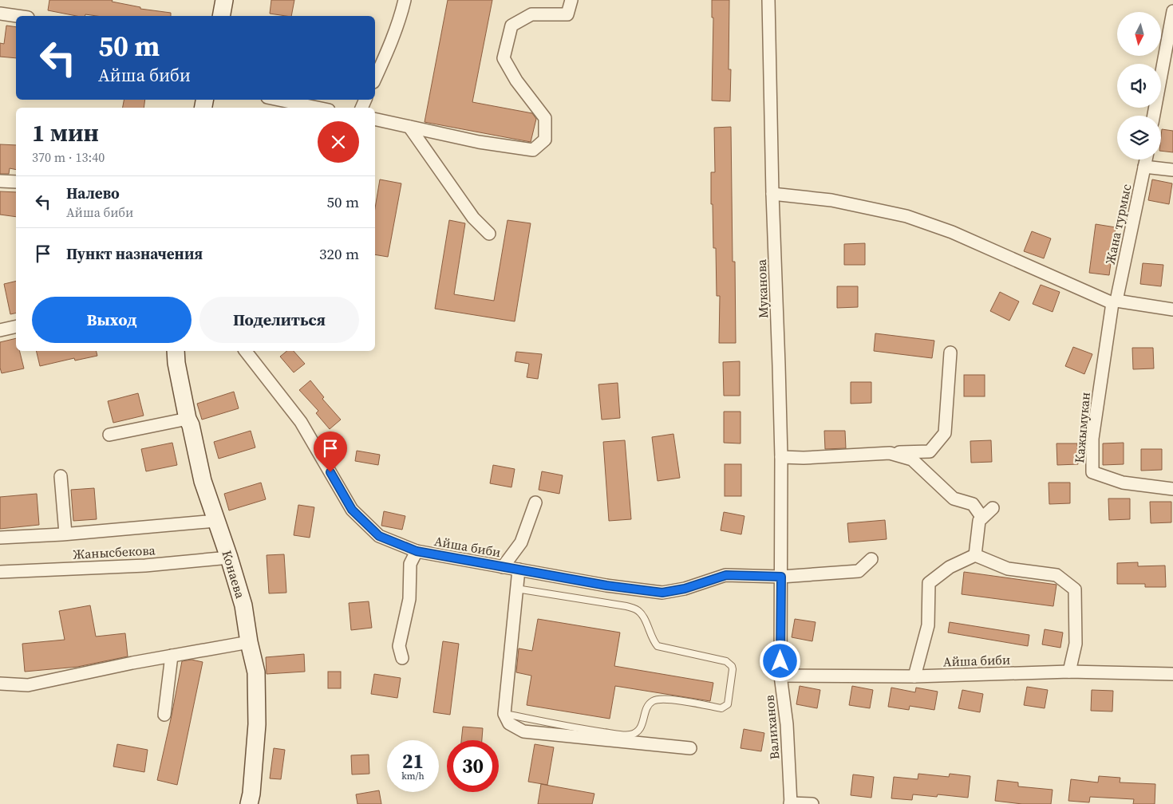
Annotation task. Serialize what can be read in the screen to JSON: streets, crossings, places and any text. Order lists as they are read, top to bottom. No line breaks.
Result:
{"streets":{"main road":["Конаева"],"street":["Жана турмыс","Муканова","Кажымукан","Айша биби","Жанысбекова","Валиханов"]},"crossings":[["Жана турмыс","Кажымукан"],["Муканова","Айша биби"],["Муканова","Валиханов"],["Айша биби","Валиханов"],["Жанысбекова","Конаева"]],"north":"bottom","page":{"turn":["50 m","Айша биби"],"heading":["1 мин","370 m · 13:40"],"list":[{"name":"Налево","note":"Айша биби","value":"50 m"},{"name":"Пункт назначения","value":"320 m"}],"buttons":["Выход","Поделиться"],"speed":"21 km/h","limit":"30"}}
